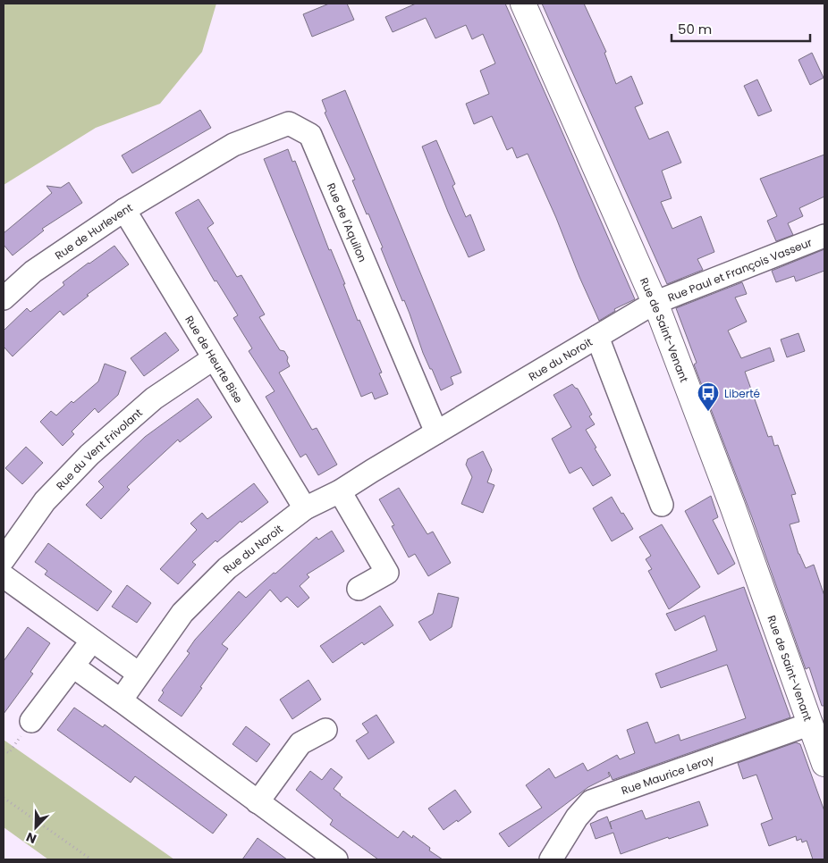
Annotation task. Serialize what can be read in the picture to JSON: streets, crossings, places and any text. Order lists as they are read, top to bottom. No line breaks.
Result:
{"streets":{"main road":["Rue de Saint-Venant"],"street":["Rue de l'Aquilon","Rue de Hurlevent","Rue Paul et François Vasseur","Rue du Noroit","Rue de Heurte Bise","Rue du Vent Frivolant","Rue Maurice Leroy"]},"crossings":[["Rue de l'Aquilon","Rue de Hurlevent"],["Rue de l'Aquilon","Rue du Noroit"],["Rue de Hurlevent","Rue de Heurte Bise"],["Rue Paul et François Vasseur","Rue de Saint-Venant"],["Rue Paul et François Vasseur","Rue du Noroit"],["Rue de Saint-Venant","Rue du Noroit"],["Rue de Saint-Venant","Rue Maurice Leroy"],["Rue du Noroit","Rue de Heurte Bise"],["Rue de Heurte Bise","Rue du Vent Frivolant"]],"places":{"bus stop":["Liberté"]},"scale_bar":"50 m","north":"bottom left"}
